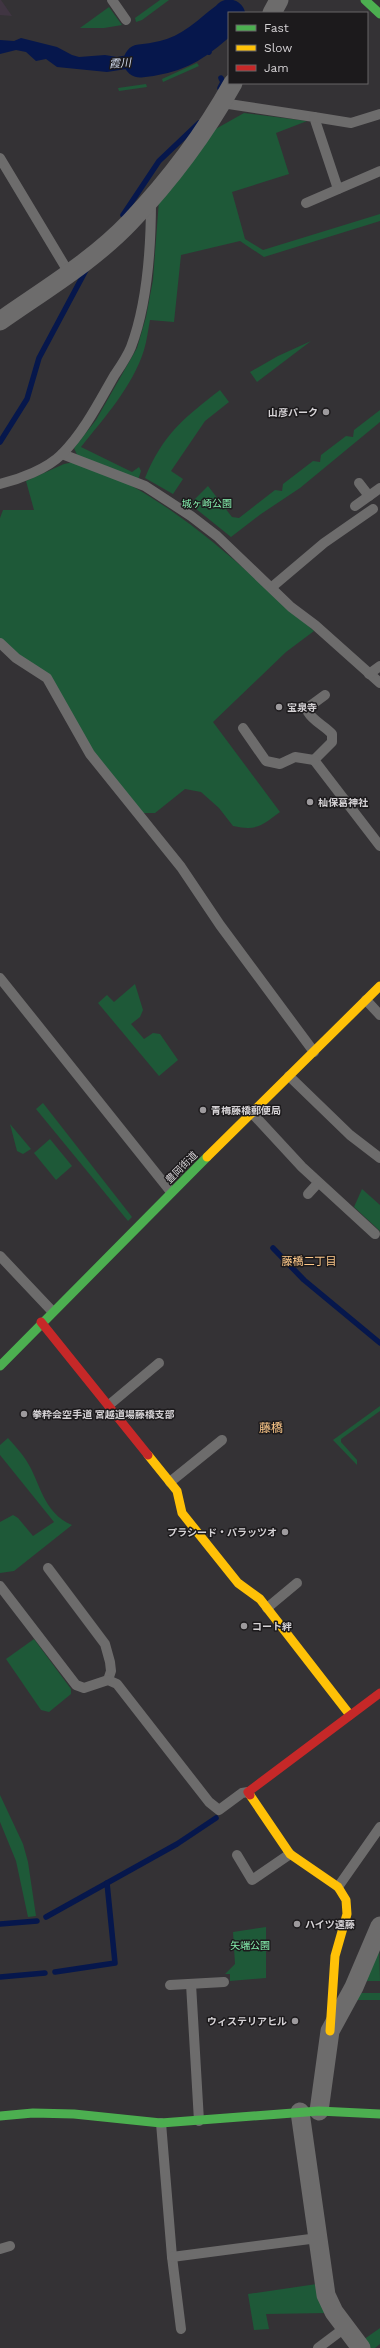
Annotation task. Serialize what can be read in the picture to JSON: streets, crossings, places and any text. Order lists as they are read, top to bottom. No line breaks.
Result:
{"streets":{"street":["豊岡街道"]},"districts":["藤橋二丁目","藤橋"],"water":["霞川"],"parks":["城ヶ崎公園","矢端公園"],"places":["山彦パーク","宝泉寺","杣保葛神社","青梅藤橋郵便局","拳粋会空手道 宮越道場藤橋支部","プラシード・パラッツオ","コート絆","ハイツ遠藤","ウィステリアヒル"],"legend":["Fast","Slow","Jam"]}
